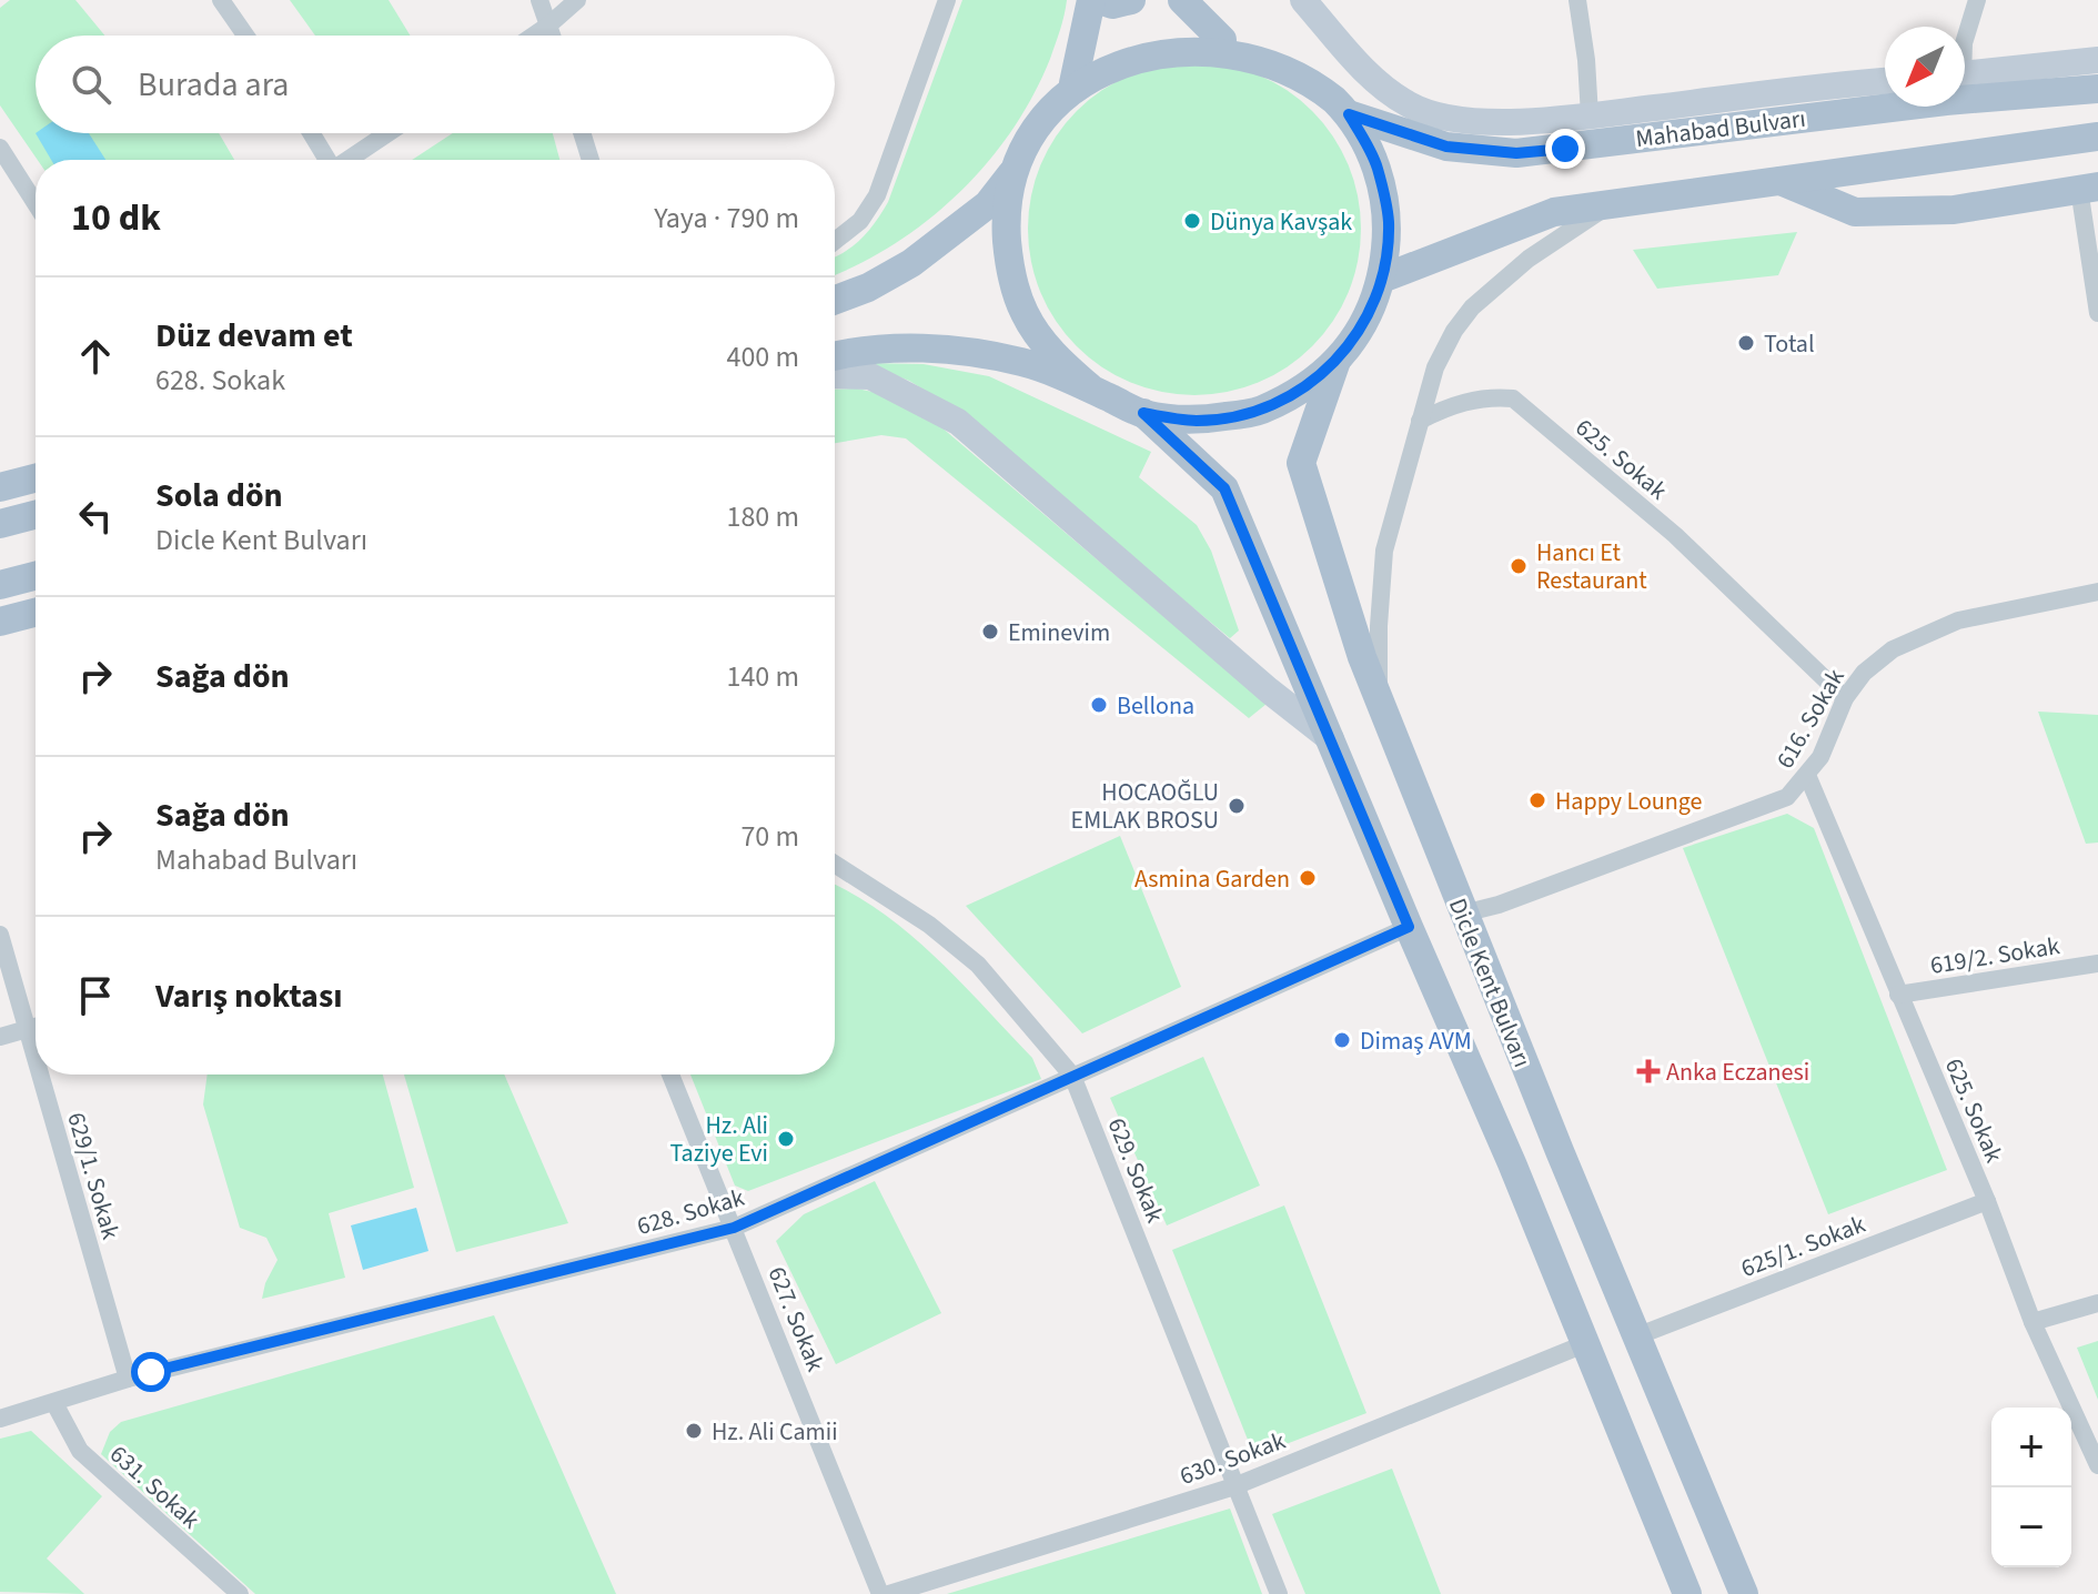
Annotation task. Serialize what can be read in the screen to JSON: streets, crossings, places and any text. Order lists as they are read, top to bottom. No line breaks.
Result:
{"streets":{"main road":["Mahabad Bulvarı","Dicle Kent Bulvarı"],"street":["625. Sokak","616. Sokak","619/2. Sokak","629. Sokak","629/1. Sokak","628. Sokak","625/1. Sokak","627. Sokak","630. Sokak","631. Sokak"]},"crossings":[["625. Sokak","616. Sokak"],["625. Sokak","619/2. Sokak"],["625. Sokak","625/1. Sokak"],["616. Sokak","Dicle Kent Bulvarı"],["Dicle Kent Bulvarı","628. Sokak"],["Dicle Kent Bulvarı","625/1. Sokak"],["Dicle Kent Bulvarı","630. Sokak"],["629. Sokak","628. Sokak"],["629. Sokak","630. Sokak"],["629/1. Sokak","628. Sokak"],["628. Sokak","627. Sokak"],["628. Sokak","631. Sokak"]],"places":{"other":["Dünya Kavşak","Total","Hancı Et Restaurant","Eminevim","Bellona","Happy Lounge","HOCAOĞLU EMLAK BROSU","Asmina Garden","Dimaş AVM","Hz. Ali Taziye Evi","Hz. Ali Camii"],"health":["Anka Eczanesi"]},"north":"bottom left","page":{"search":"Burada ara","heading":["10 dk","Yaya · 790 m"],"list":[["Düz devam et","628. Sokak","400 m"],["Sola dön","Dicle Kent Bulvarı","180 m"],["Sağa dön","140 m"],["Sağa dön","Mahabad Bulvarı","70 m"],"Varış noktası"],"map_buttons":["+","−"]}}
